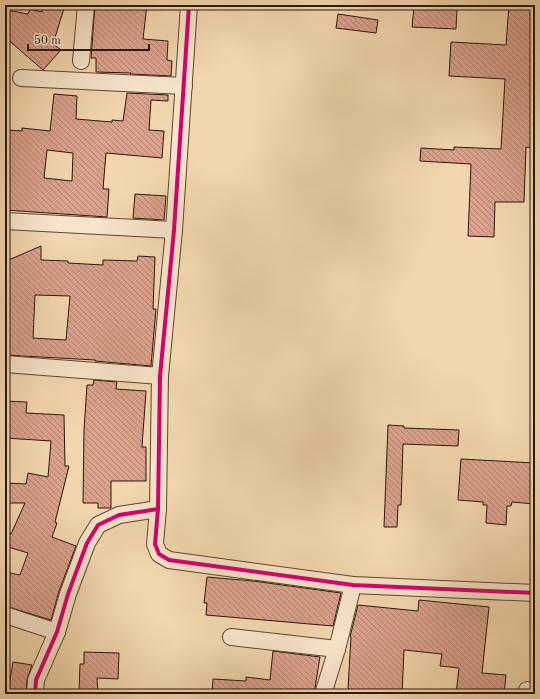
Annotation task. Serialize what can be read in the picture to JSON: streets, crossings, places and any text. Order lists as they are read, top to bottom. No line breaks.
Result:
{"scale_bar":"50 m"}
